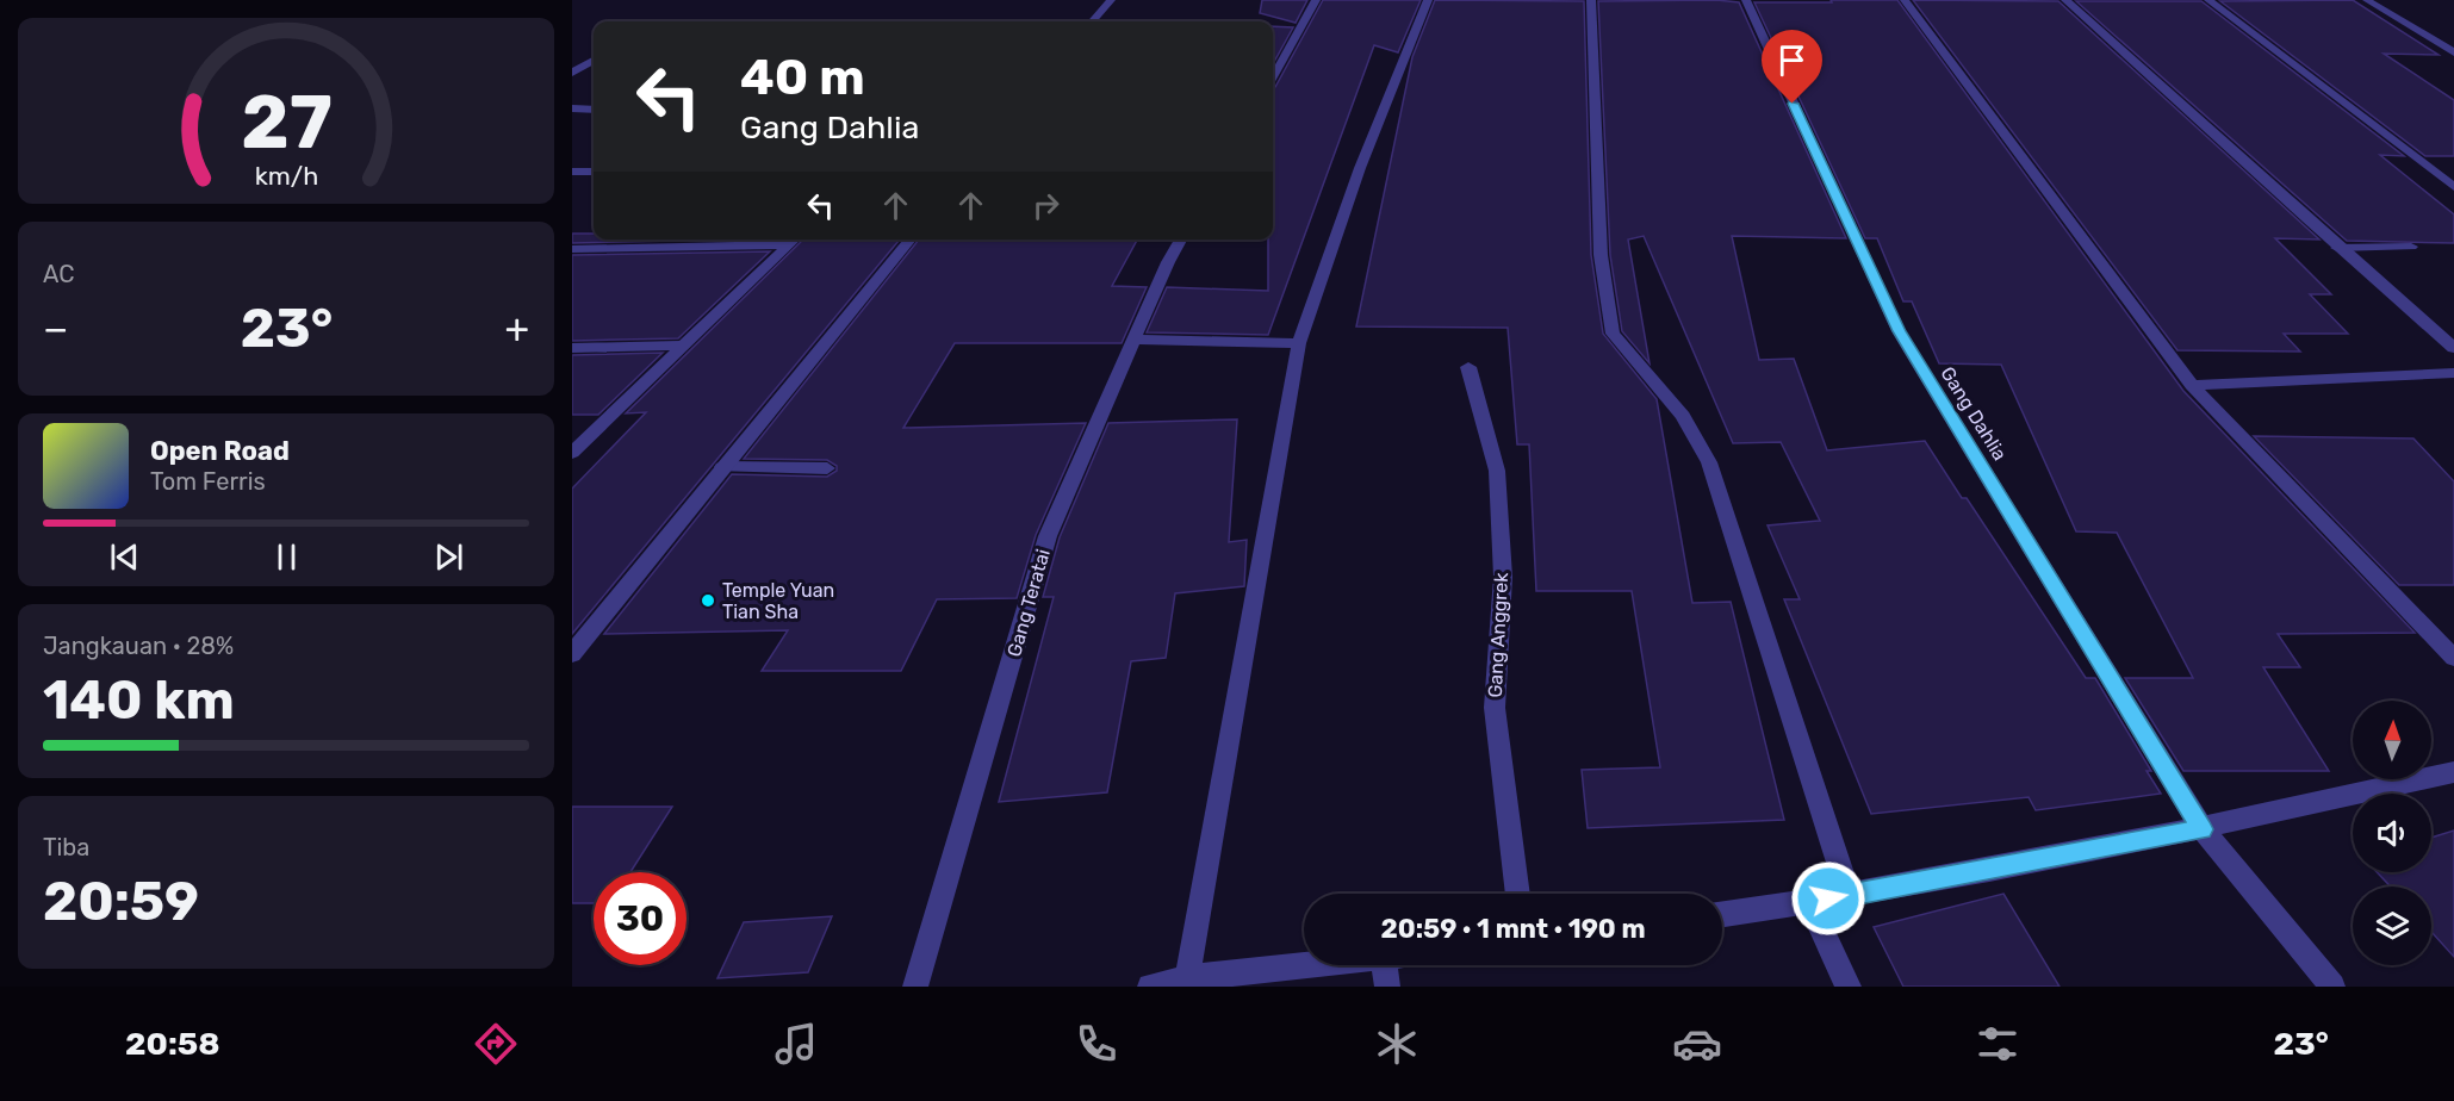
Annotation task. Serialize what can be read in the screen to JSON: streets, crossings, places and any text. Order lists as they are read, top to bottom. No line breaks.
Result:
{"streets":{"street":["Gang Dahlia","Gang Teratai","Gang Anggrek"]},"places":["Temple Yuan Tian Sha"],"north":"top","page":{"turn":["40 m","Gang Dahlia"],"tile":["AC",["Jangkauan · 28%","140 km"],["Tiba","20:59"]],"heat":["−","23°","+"],"song":["Open Road","Tom Ferris"],"limit":"30","trip":"20:59 · 1 mnt · 190 m","tabs":["20:58","23°"],"gauge":["27","km/h"]}}
